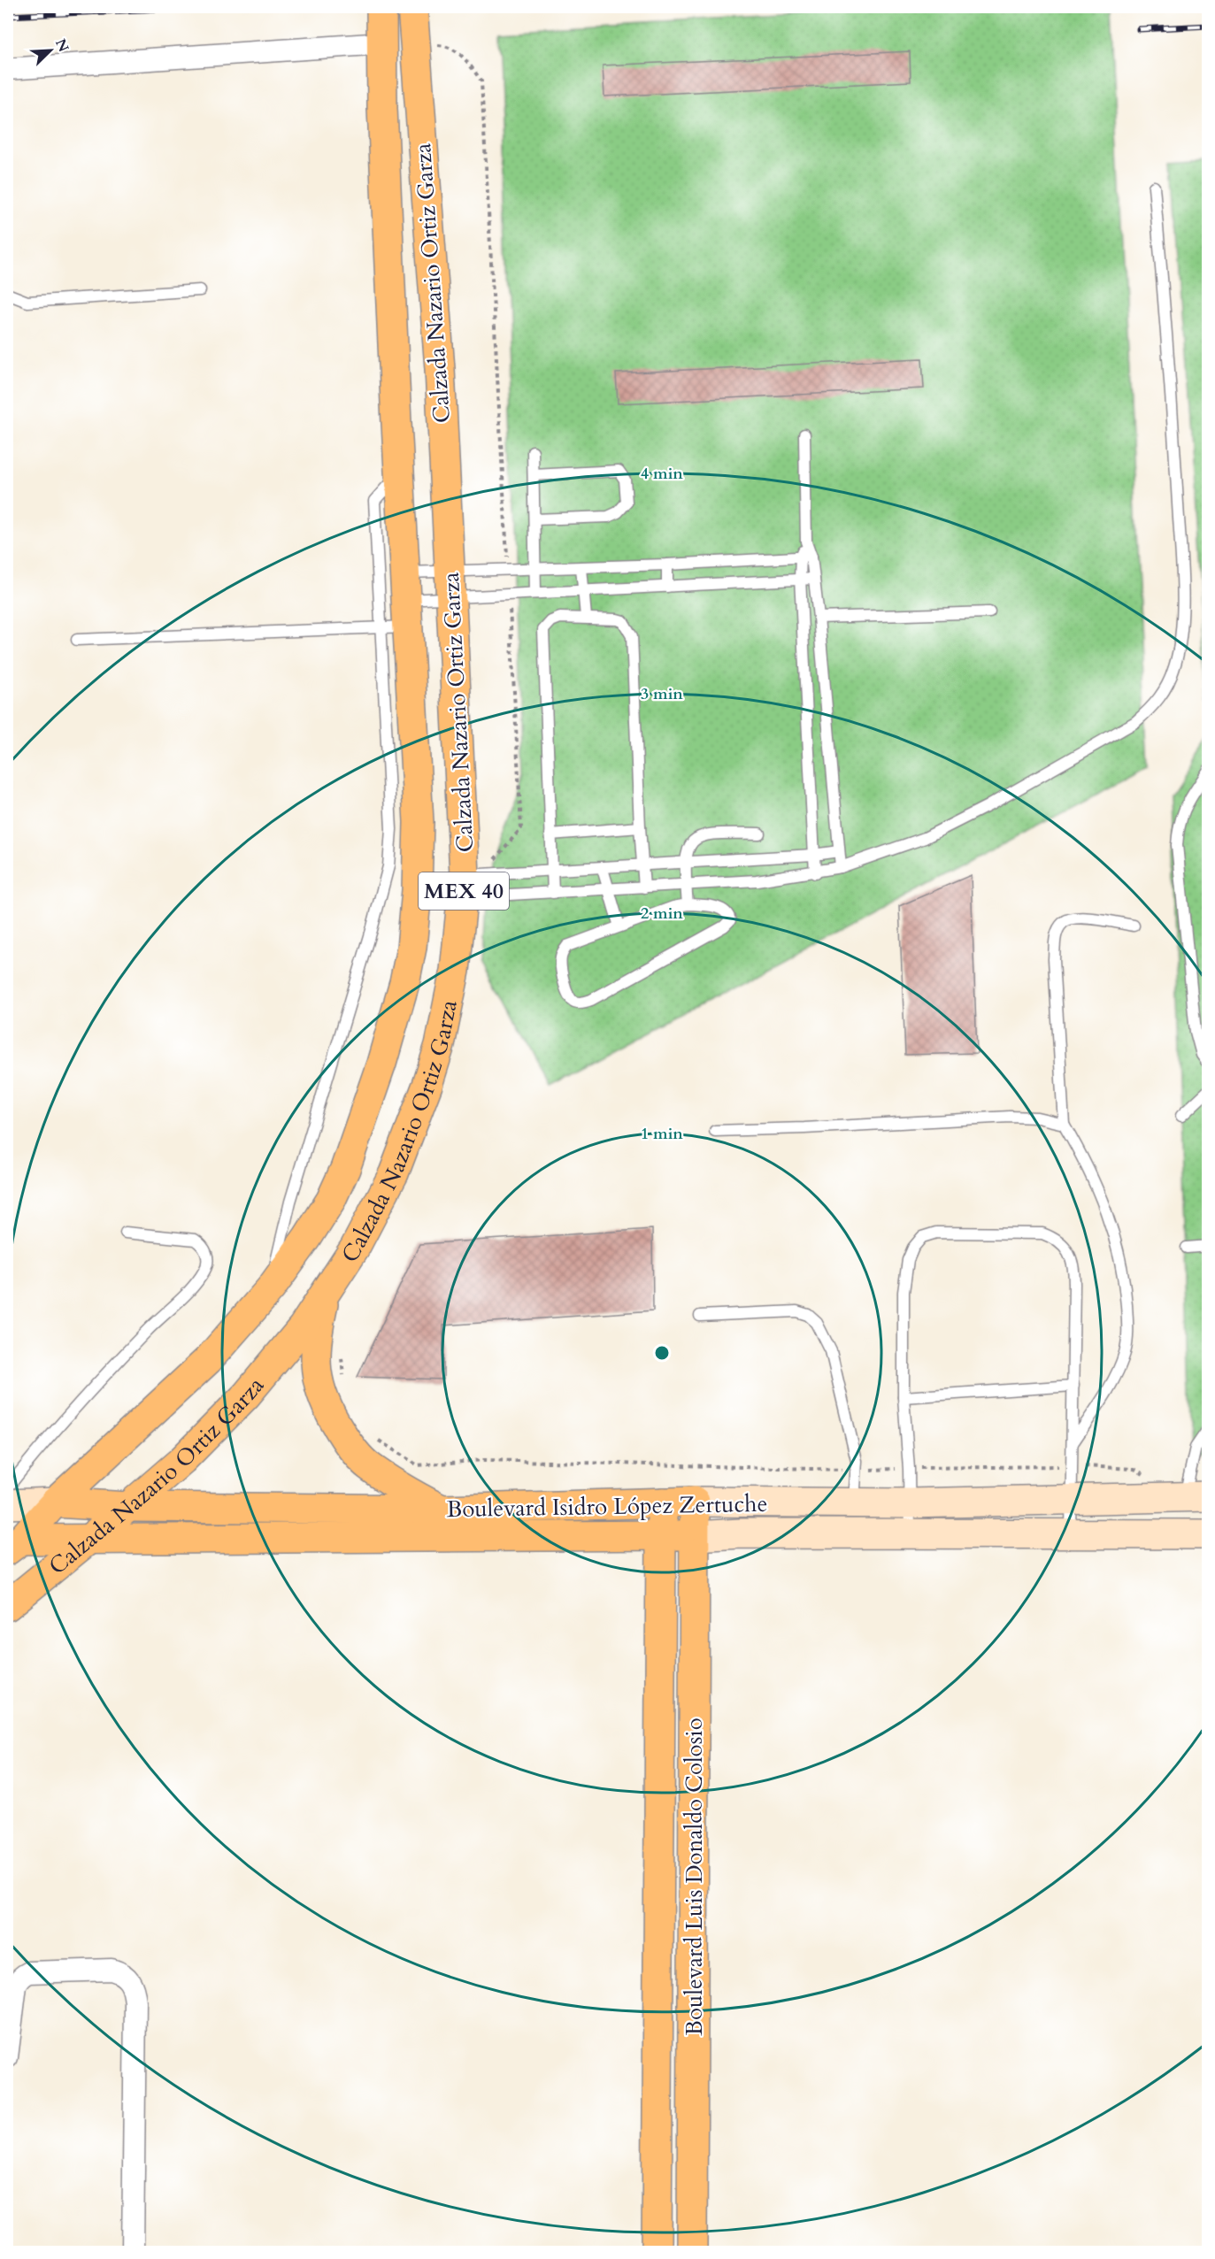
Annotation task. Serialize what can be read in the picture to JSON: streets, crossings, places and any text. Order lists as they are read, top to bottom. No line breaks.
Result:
{"streets":{"main road":["Calzada Nazario Ortiz Garza","MEX 40","Boulevard Isidro López Zertuche","Boulevard Luis Donaldo Colosio"]},"crossings":[["Calzada Nazario Ortiz Garza","Boulevard Isidro López Zertuche"],["Boulevard Isidro López Zertuche","Boulevard Luis Donaldo Colosio"]],"north":"top right","rings":["4 min","3 min","2 min","1 min"]}
